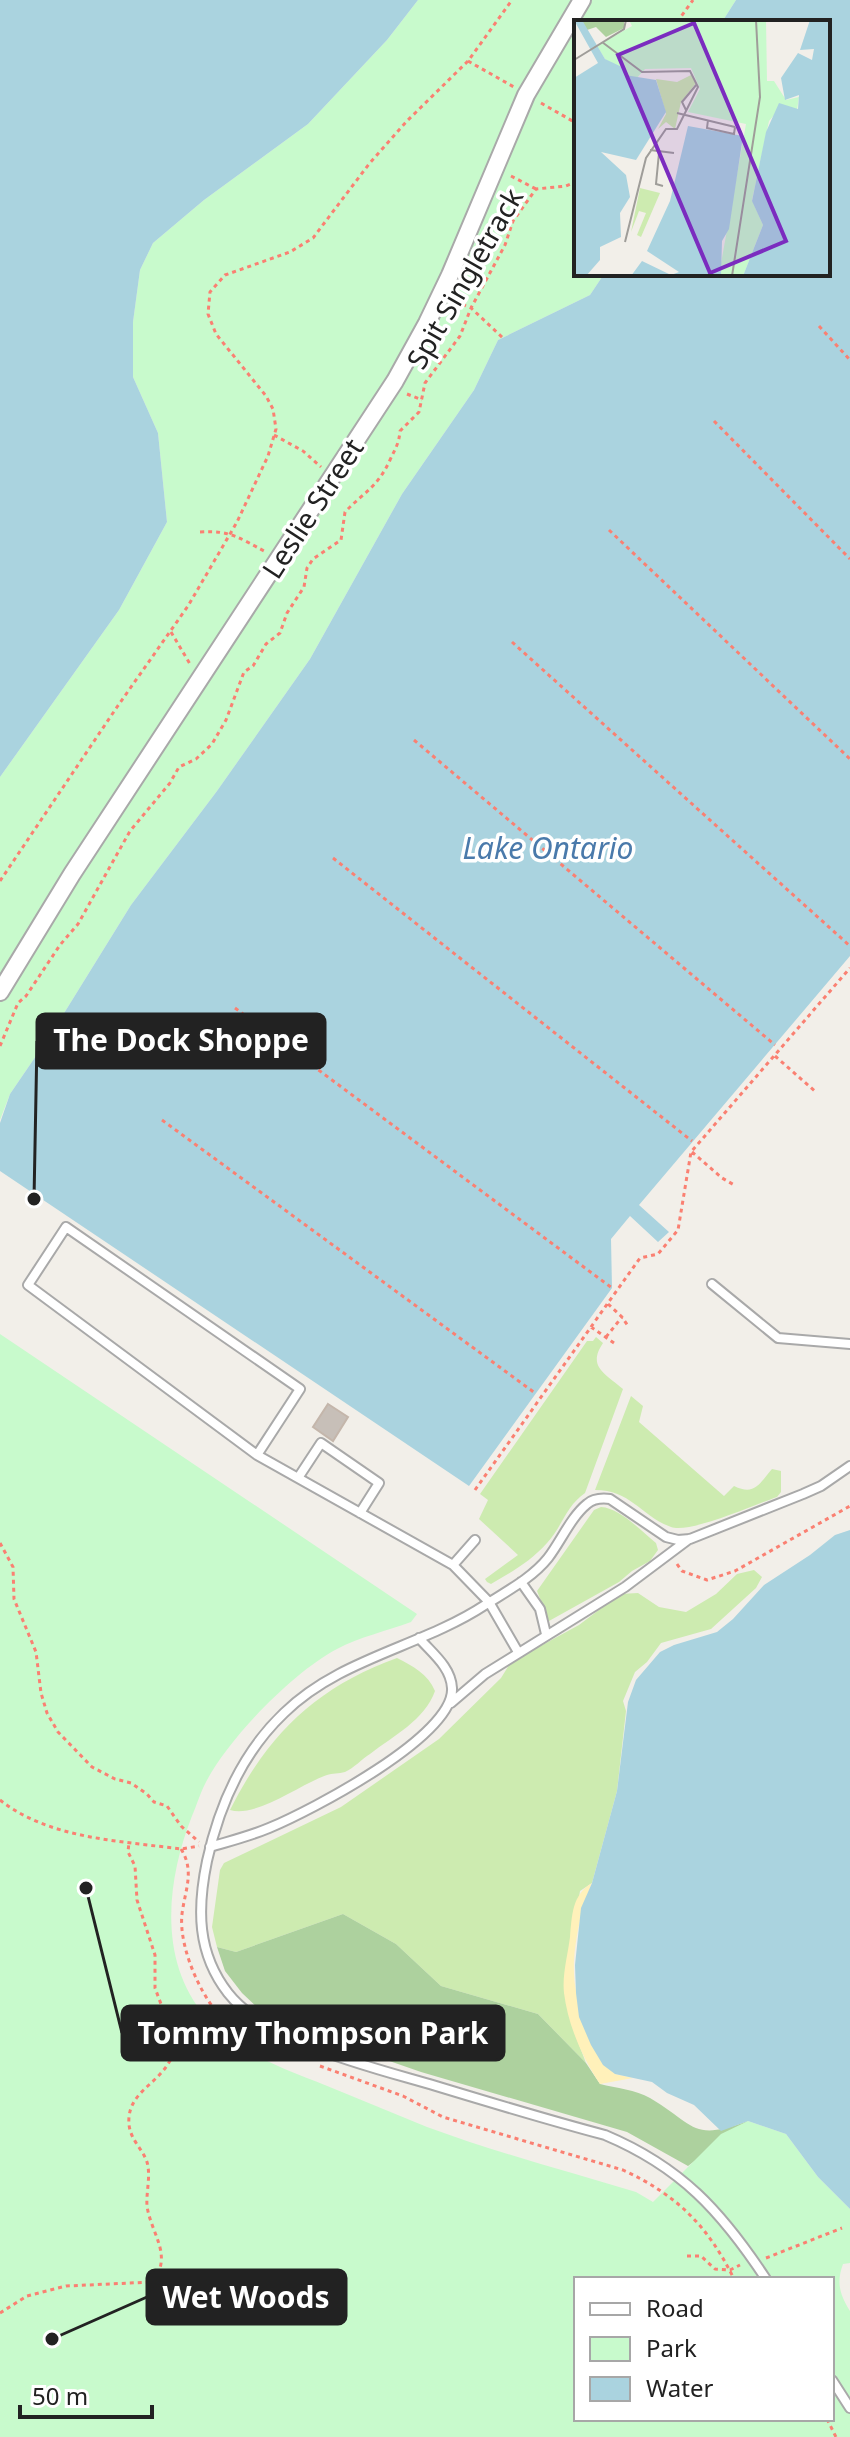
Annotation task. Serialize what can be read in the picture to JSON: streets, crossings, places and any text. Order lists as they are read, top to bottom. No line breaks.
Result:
{"streets":{"street":["Leslie Street"],"path":["Spit Singletrack"]},"water":["Lake Ontario"],"places":["The Dock Shoppe","Tommy Thompson Park","Wet Woods"],"legend":["Road","Park","Water"],"scale_bar":"50 m"}
